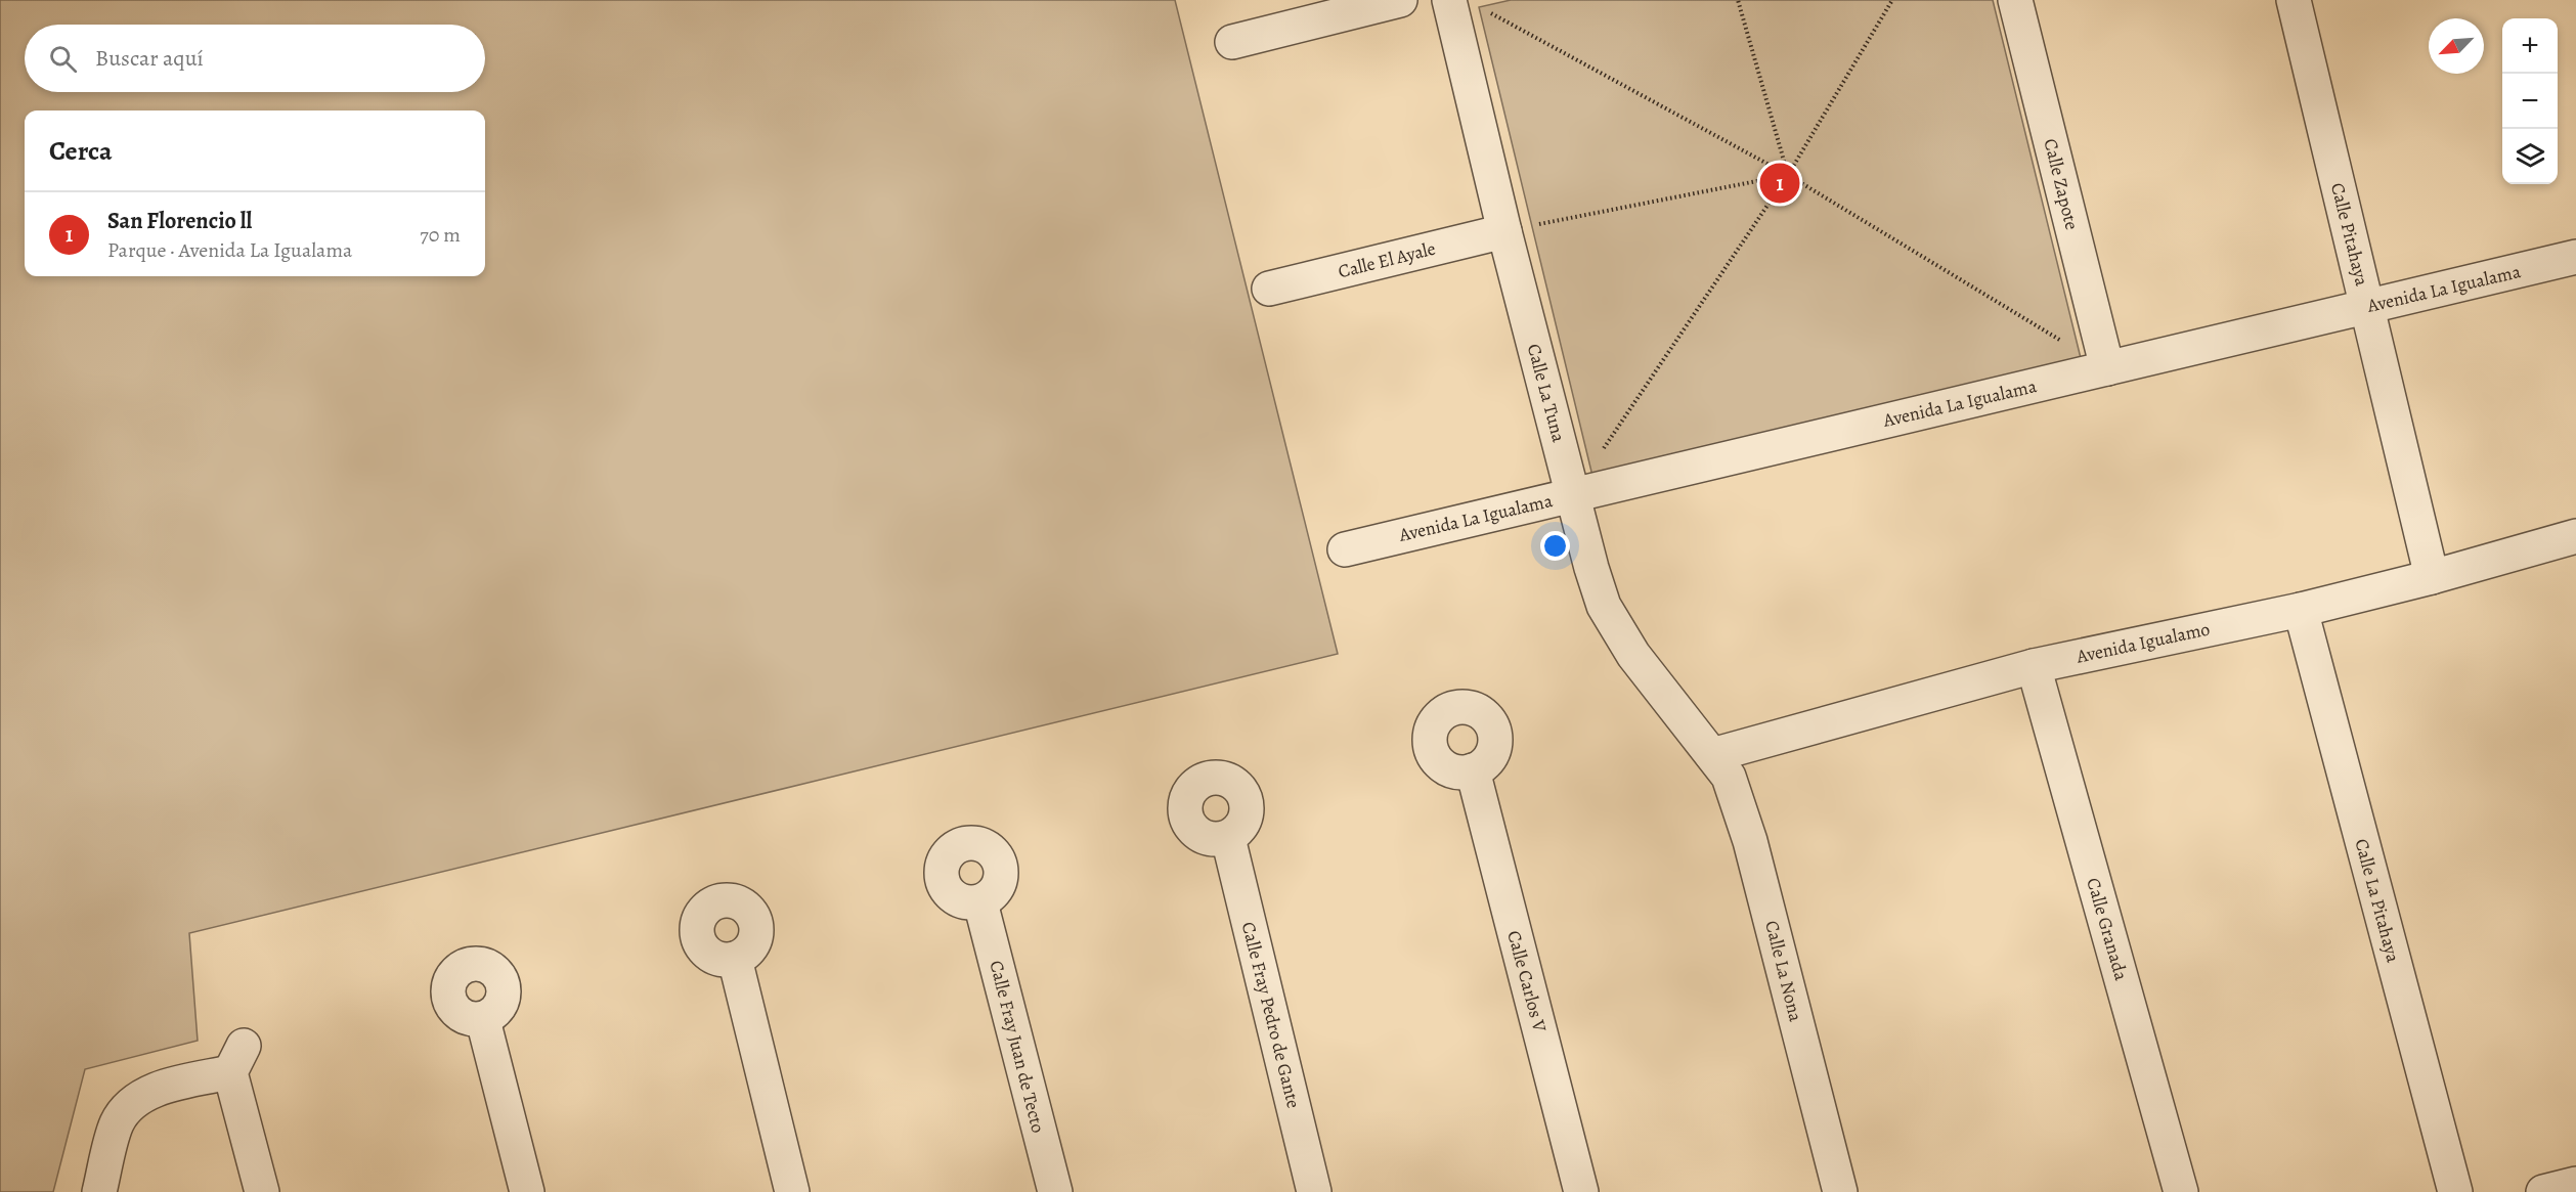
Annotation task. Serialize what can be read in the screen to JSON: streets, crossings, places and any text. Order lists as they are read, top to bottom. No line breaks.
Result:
{"streets":{"street":["Calle Zapote","Calle Pitahaya","Calle El Ayale","Avenida La Igualama","Calle La Tuna","Avenida Igualamo","Calle La Pitahaya","Calle Granada","Calle La Nona","Calle Carlos V","Calle Fray Pedro de Gante","Calle Fray Juan de Tecto"]},"crossings":[["Calle Zapote","Avenida La Igualama"],["Calle Pitahaya","Avenida La Igualama"],["Calle Pitahaya","Avenida Igualamo"],["Calle El Ayale","Calle La Tuna"],["Avenida La Igualama","Calle La Tuna"],["Calle La Tuna","Avenida Igualamo"],["Calle La Tuna","Calle La Nona"],["Avenida Igualamo","Calle La Pitahaya"],["Avenida Igualamo","Calle Granada"],["Avenida Igualamo","Calle La Nona"]],"north":"bottom left","page":{"map_buttons":["+","−"],"search":"Buscar aquí","heading":"Cerca","pins":"1","list":[{"mark":"1","name":"San Florencio ll","note":"Parque · Avenida La Igualama","value":"70 m"}]}}
